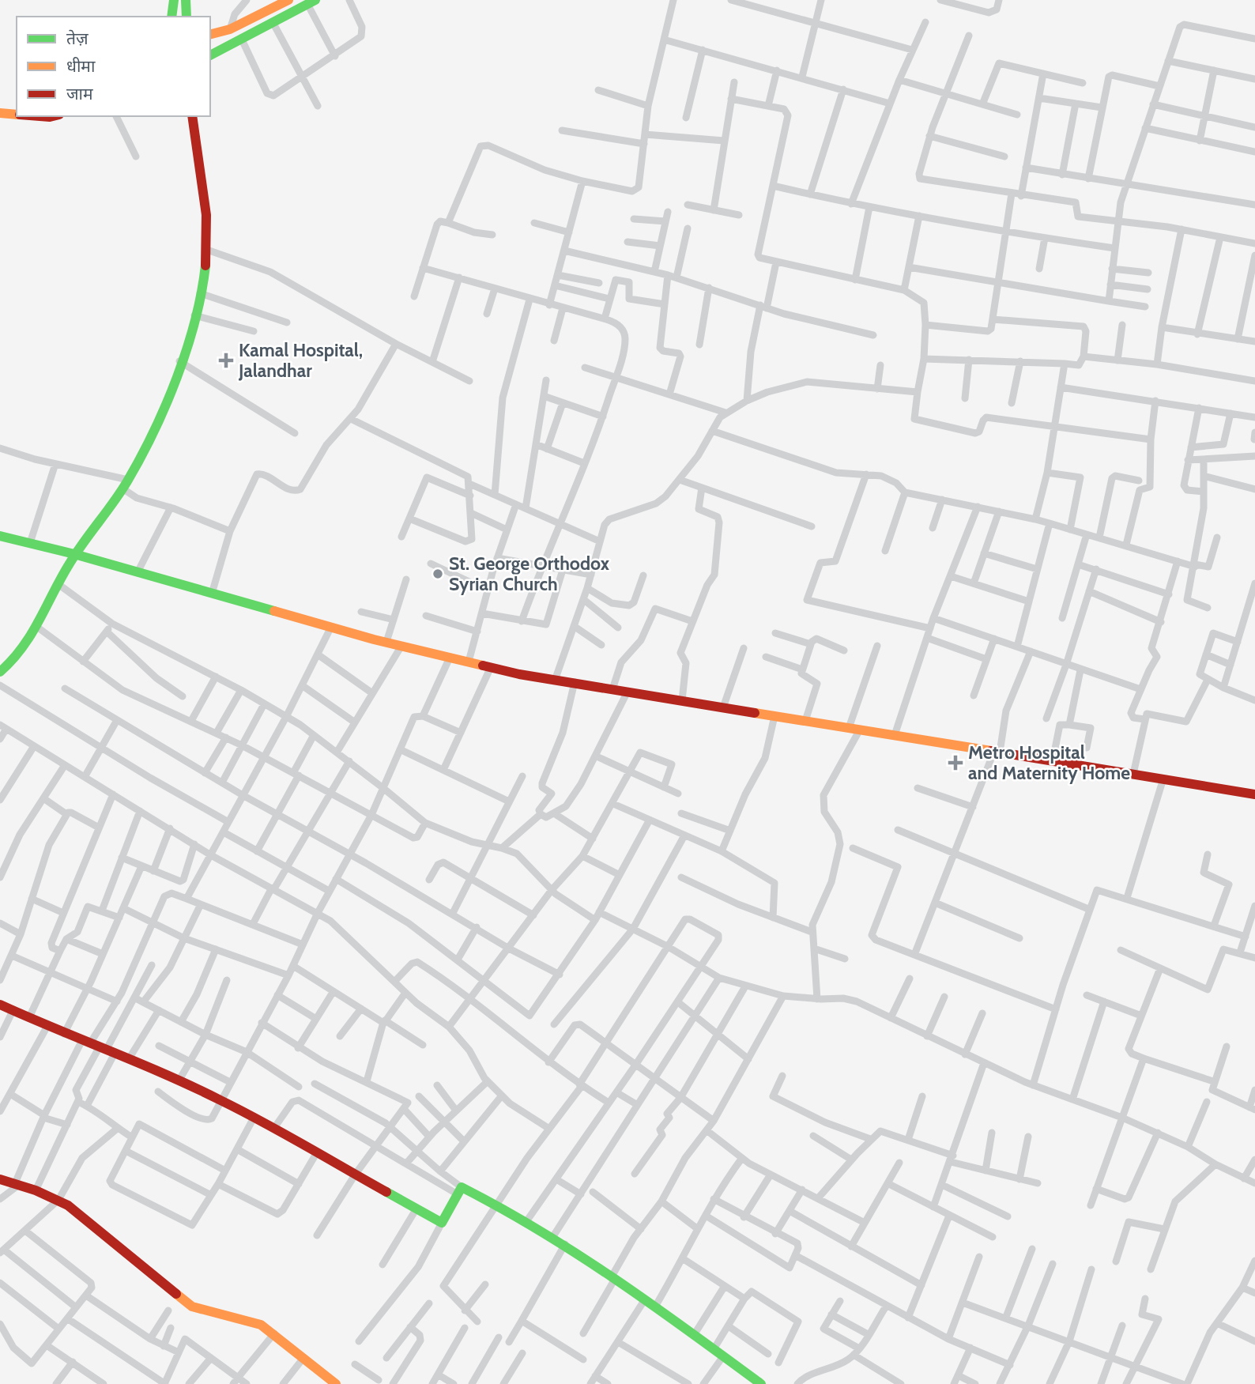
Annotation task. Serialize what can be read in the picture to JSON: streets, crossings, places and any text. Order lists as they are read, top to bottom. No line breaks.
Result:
{"places":{"health":["Kamal Hospital, Jalandhar","Metro Hospital and Maternity Home"],"other":["St. George Orthodox Syrian Church"]},"legend":["तेज़","धीमा","जाम"]}
